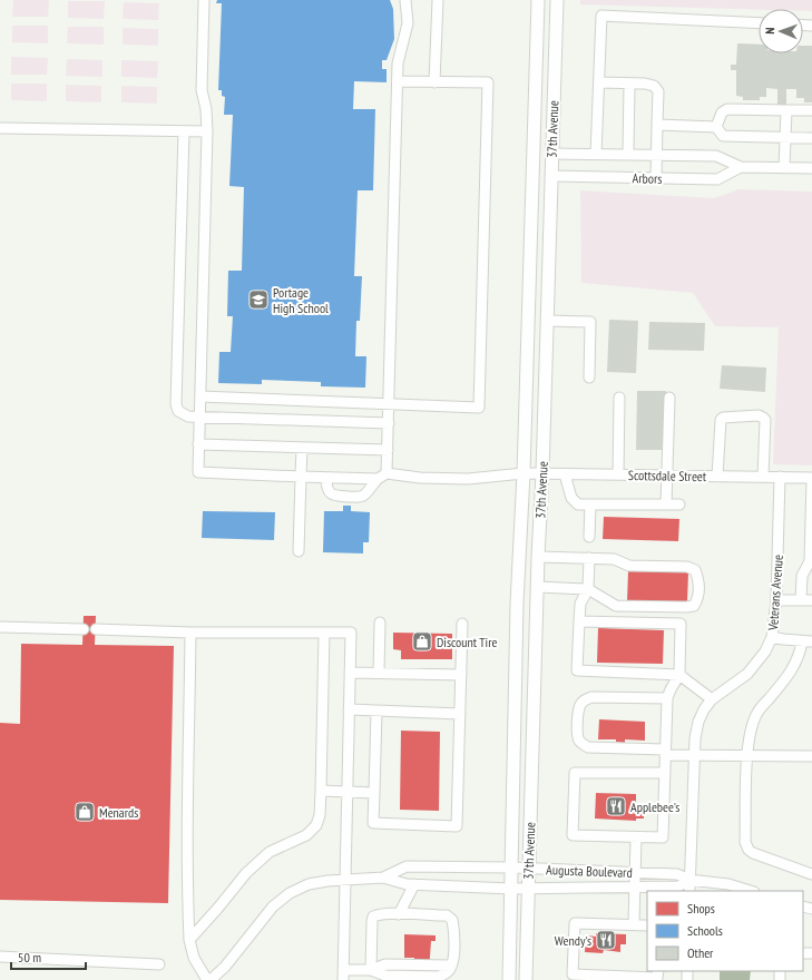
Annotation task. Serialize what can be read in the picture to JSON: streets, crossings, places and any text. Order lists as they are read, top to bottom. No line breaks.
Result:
{"streets":{"main road":["37th Avenue"],"street":["Arbors","Scottsdale Street","Veterans Avenue","Augusta Boulevard"]},"crossings":[["37th Avenue","Arbors"],["37th Avenue","Scottsdale Street"],["37th Avenue","Augusta Boulevard"],["Scottsdale Street","Veterans Avenue"],["Veterans Avenue","Augusta Boulevard"]],"places":{"school or university":["Portage High School"],"shop":["Discount Tire","Menards"],"restaurant":["Applebee's","Wendy's"]},"legend":["Shops","Schools","Other"],"scale_bar":"50 m","north":"left"}
